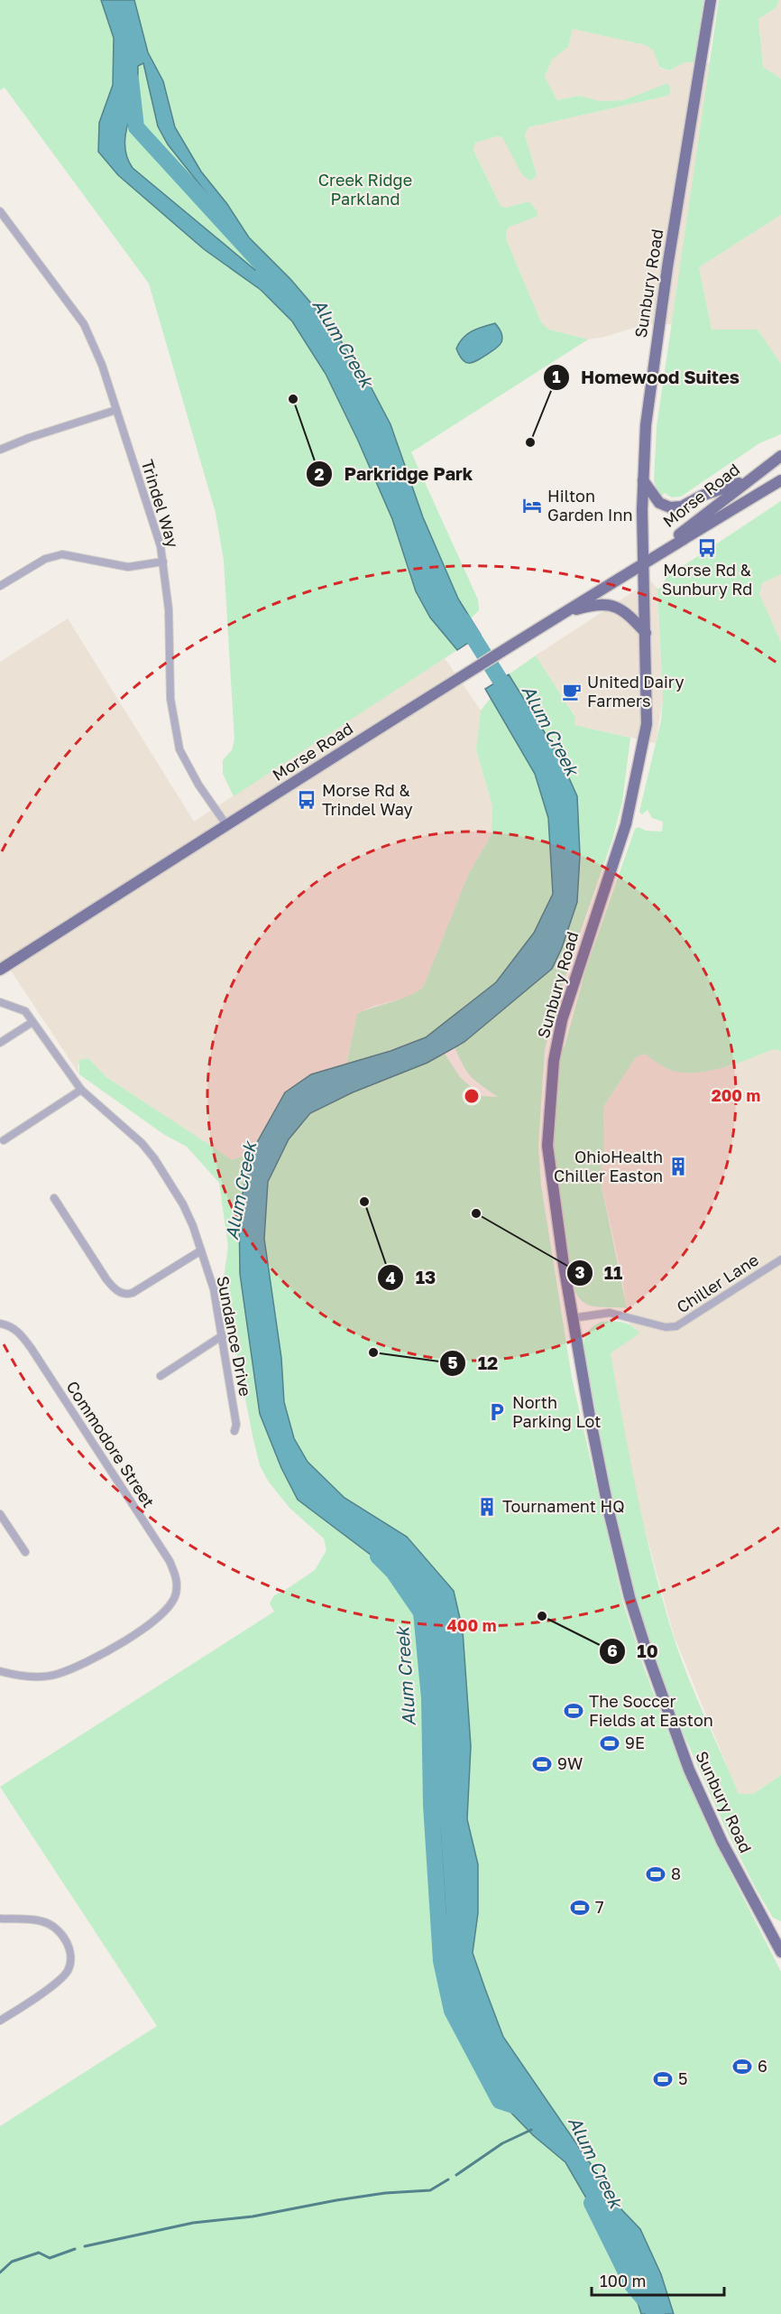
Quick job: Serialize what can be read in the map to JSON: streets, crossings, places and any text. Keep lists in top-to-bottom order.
{
  "streets": {
    "main road": ["Sunbury Road", "Morse Road"],
    "street": [
      "Trindel Way",
      "Chiller Lane",
      "Sundance Drive",
      "Commodore Street"
    ]
  },
  "crossings": [
    ["Sunbury Road", "Morse Road"],
    ["Sunbury Road", "Chiller Lane"],
    ["Morse Road", "Trindel Way"]
  ],
  "water": ["Alum Creek"],
  "parks": ["Creek Ridge Parkland"],
  "places": {
    "other": [
      "Parkridge Park",
      "Homewood Suites",
      "13",
      "11",
      "12",
      "10"
    ],
    "hotel": ["Hilton Garden Inn"],
    "bus stop": ["Morse Rd & Sunbury Rd", "Morse Rd & Trindel Way"],
    "cafe": ["United Dairy Farmers"],
    "building": ["OhioHealth Chiller Easton", "Tournament HQ"],
    "parking": ["North Parking Lot"],
    "sports": [
      "The Soccer Fields at Easton",
      "9E",
      "9W",
      "8",
      "7",
      "6",
      "5"
    ]
  },
  "scale_bar": "100 m",
  "rings": ["200 m", "400 m"]
}
